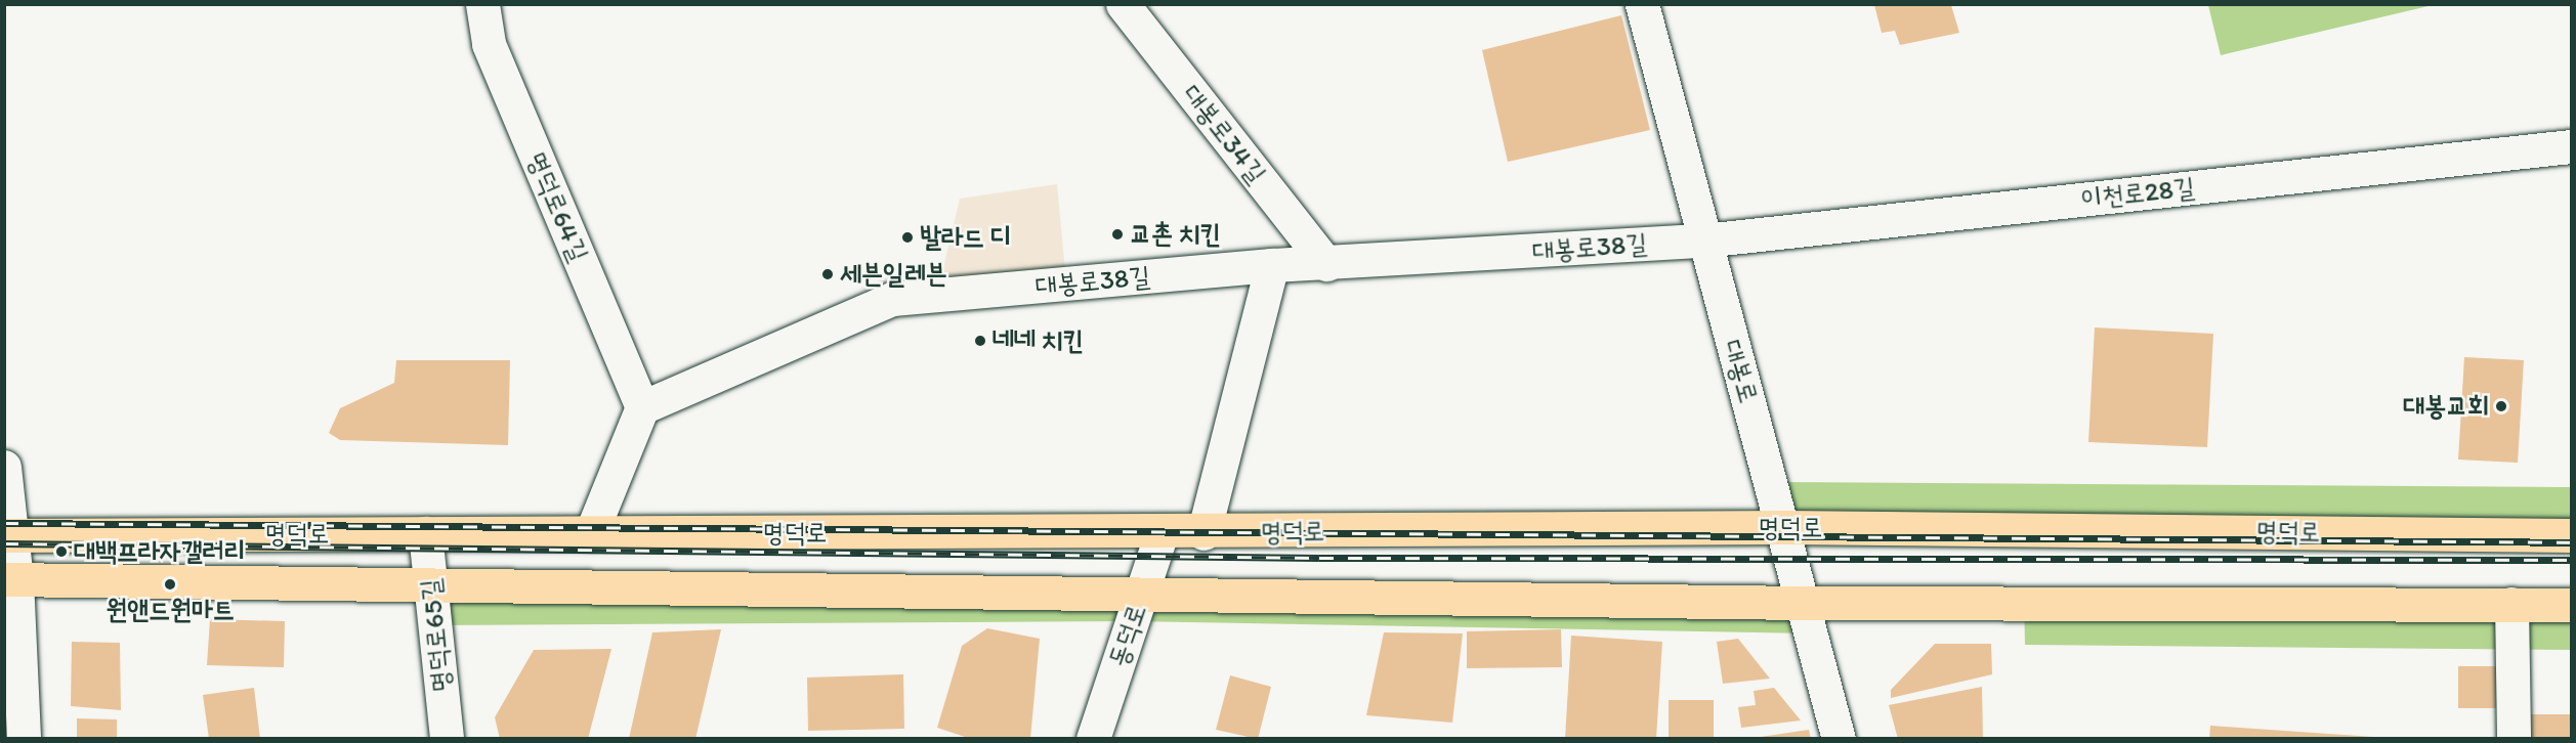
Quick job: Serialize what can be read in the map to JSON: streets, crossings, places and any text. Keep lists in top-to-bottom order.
{
  "streets": {
    "main road": ["명덕로"],
    "street": [
      "대봉로34길",
      "이천로28길",
      "명덕로64길",
      "대봉로38길",
      "대봉로",
      "명덕로65길",
      "동덕로"
    ]
  },
  "crossings": [
    ["대봉로34길", "대봉로38길"],
    ["이천로28길", "대봉로38길"],
    ["이천로28길", "대봉로"],
    ["명덕로64길", "대봉로38길"],
    ["대봉로38길", "대봉로"],
    ["대봉로", "명덕로"],
    ["명덕로", "명덕로65길"],
    ["명덕로", "동덕로"]
  ],
  "places": [
    "교촌 치킨",
    "발라드 디",
    "세븐일레븐",
    "네네 치킨",
    "대봉교회",
    "대백프라자갤러리",
    "원앤드원마트"
  ]
}
